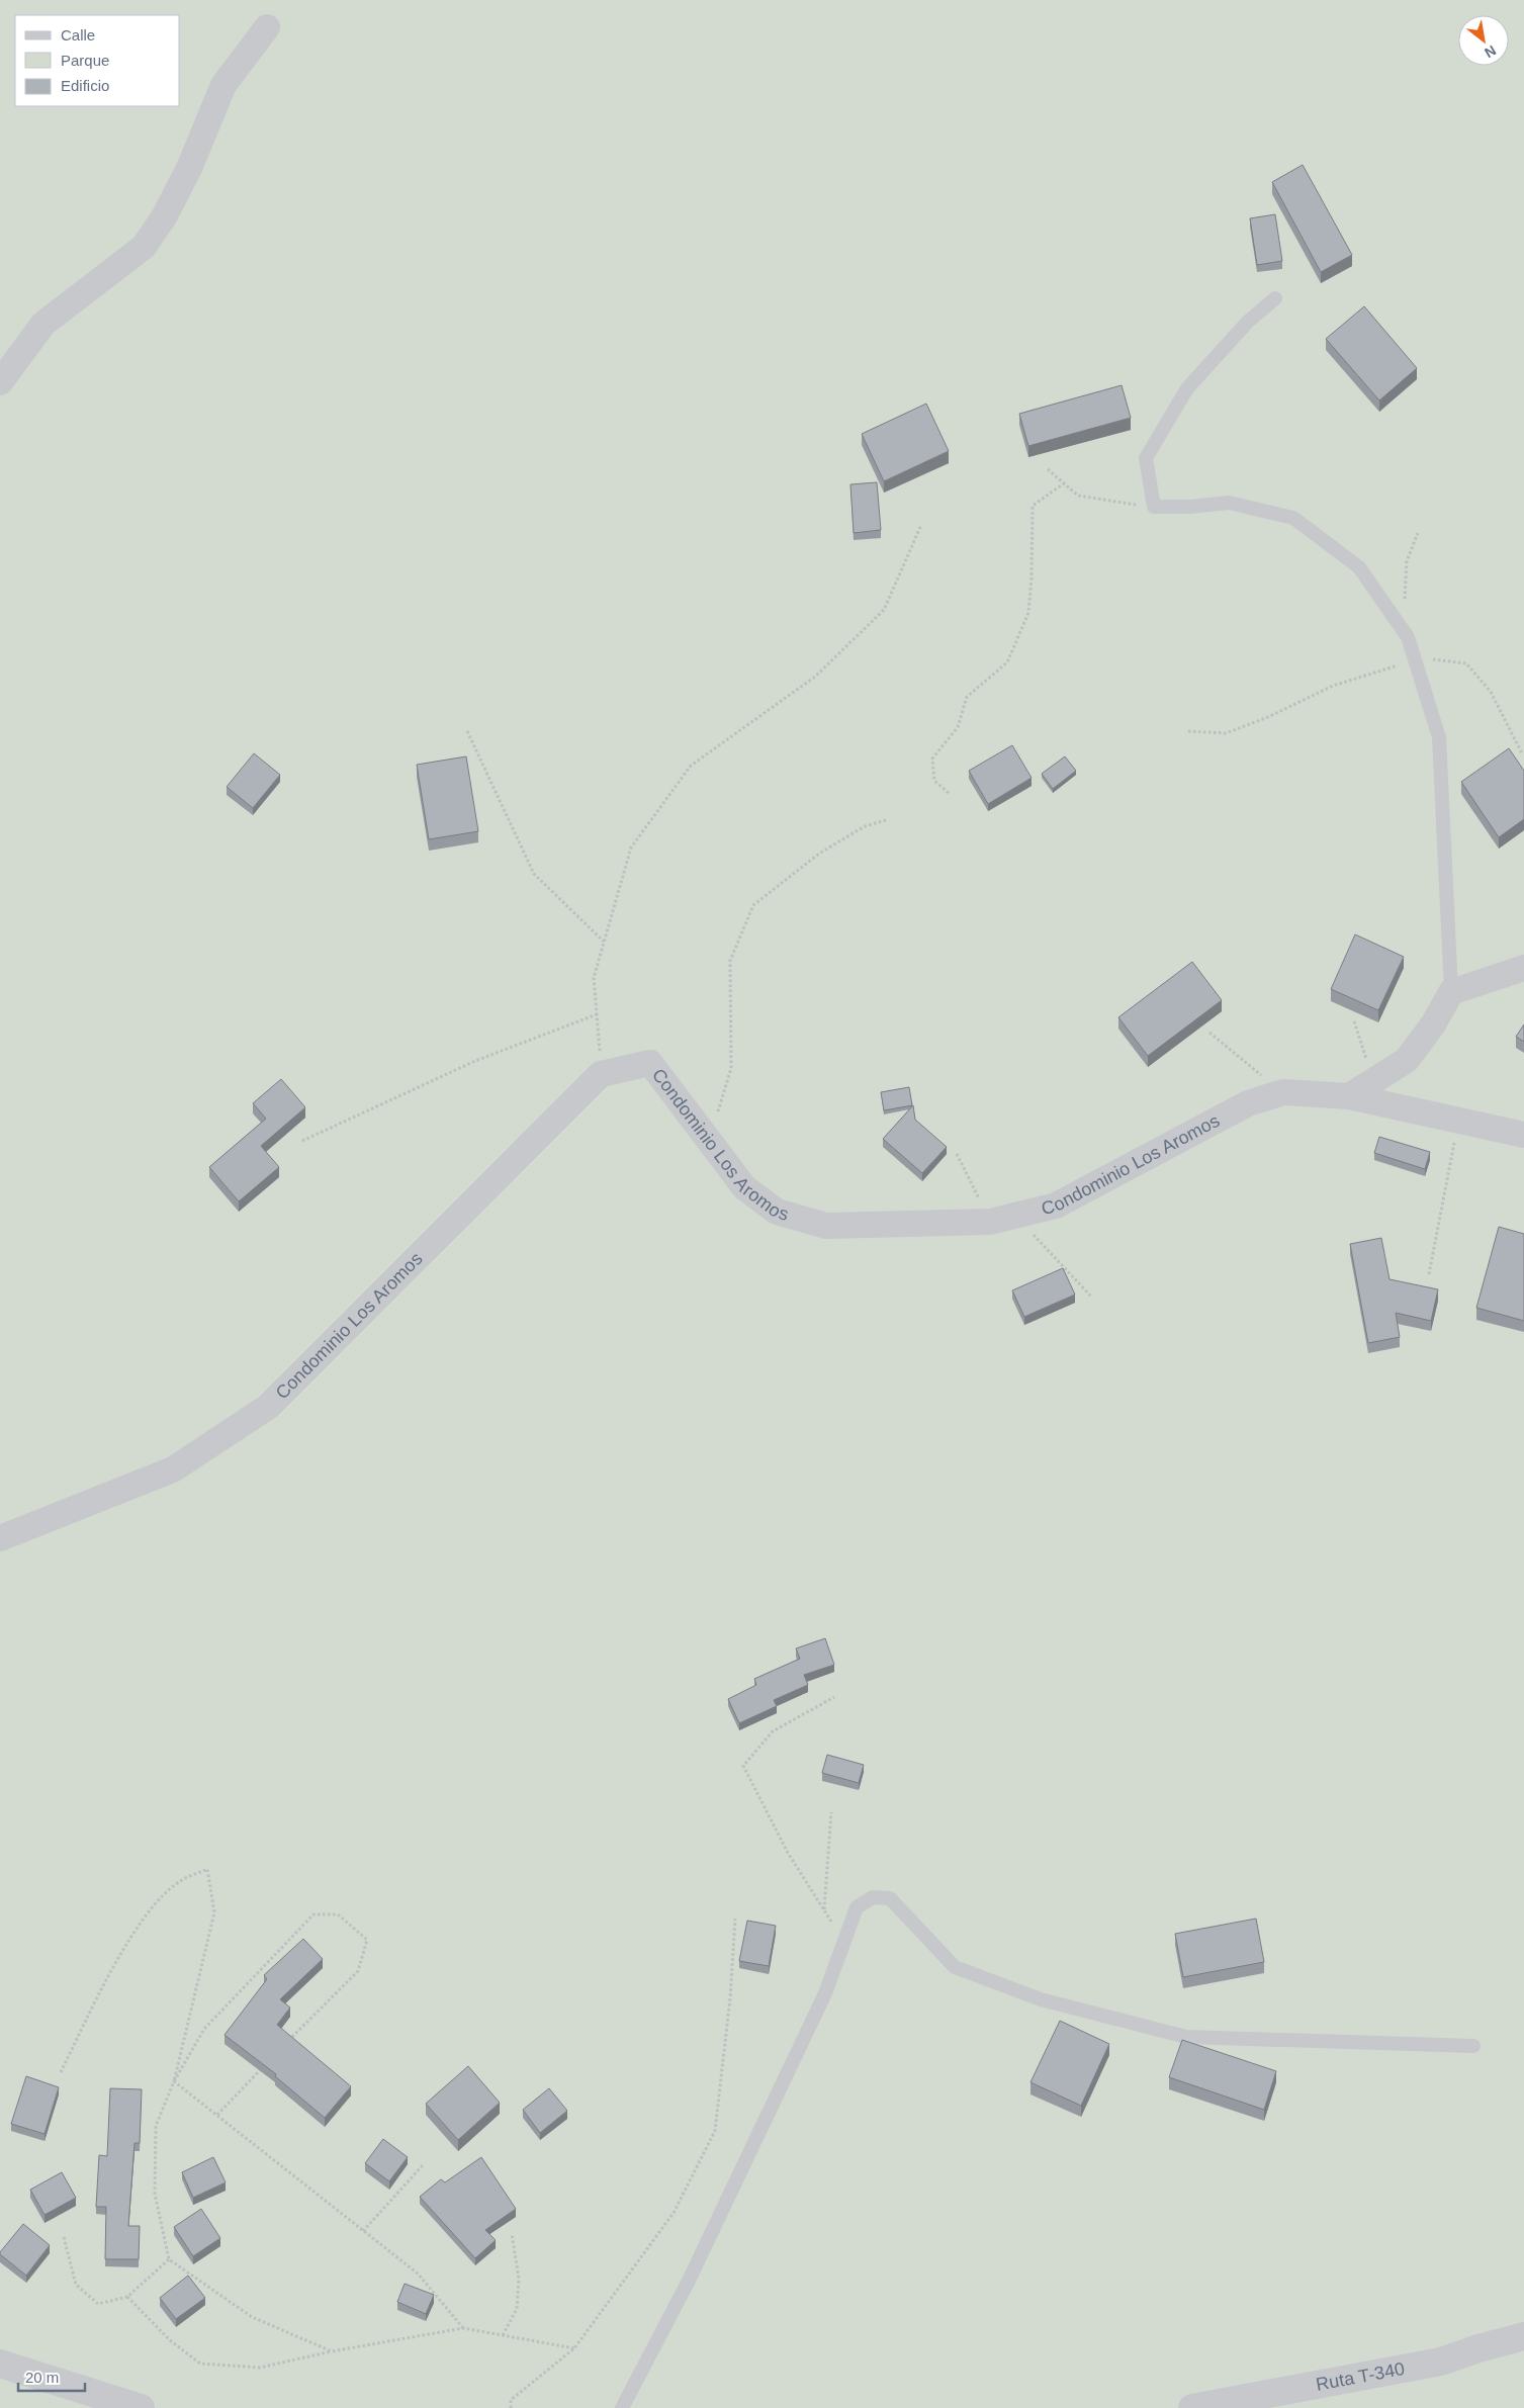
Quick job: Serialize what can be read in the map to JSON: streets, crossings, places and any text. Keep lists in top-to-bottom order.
{
  "streets": {
    "street": ["Condominio Los Aromos", "Ruta T-340"]
  },
  "legend": ["Calle", "Parque", "Edificio"],
  "scale_bar": "20 m",
  "north": "bottom right"
}
